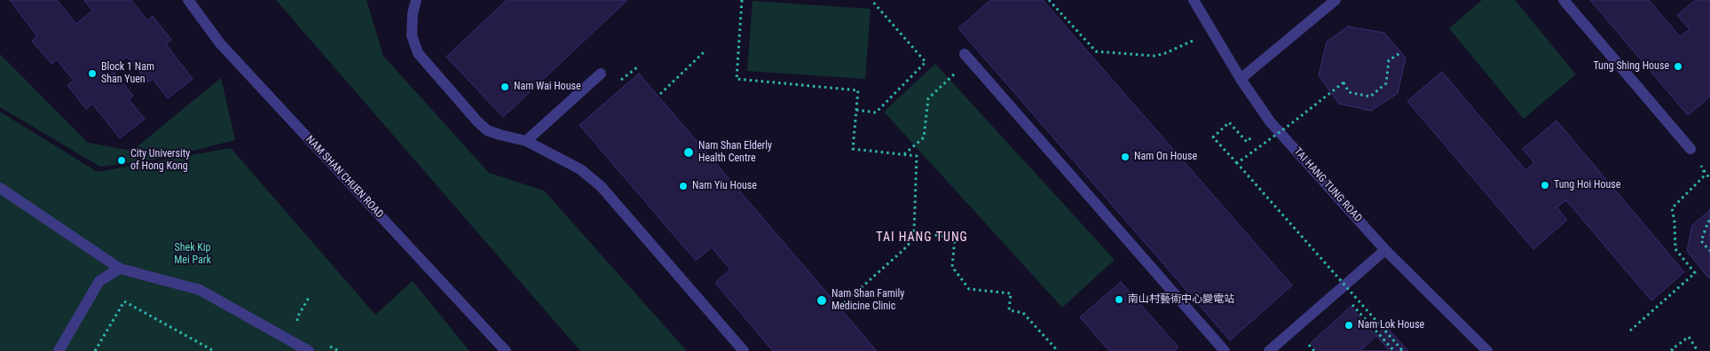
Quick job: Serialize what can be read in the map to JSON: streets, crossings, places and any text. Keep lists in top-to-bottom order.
{
  "streets": {
    "street": ["NAM SHAN CHUEN ROAD", "TAI HANG TUNG ROAD"]
  },
  "districts": ["TAI HANG TUNG"],
  "parks": ["Shek Kip Mei Park"],
  "places": [
    "Tung Shing House",
    "Block 1 Nam Shan Yuen",
    "Nam Wai House",
    "Nam Shan Elderly Health Centre",
    "Nam On House",
    "City University of Hong Kong",
    "Tung Hoi House",
    "Nam Yiu House",
    "南山村藝術中心變電站",
    "Nam Shan Family Medicine Clinic",
    "Nam Lok House"
  ]
}
